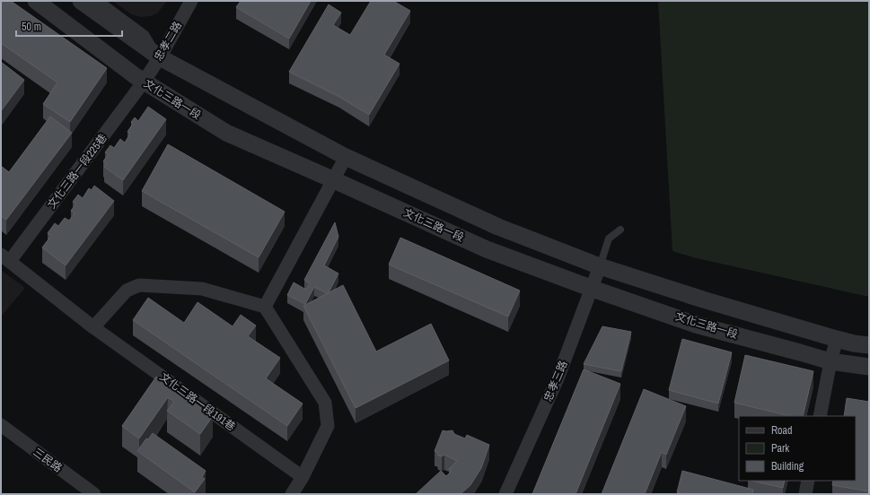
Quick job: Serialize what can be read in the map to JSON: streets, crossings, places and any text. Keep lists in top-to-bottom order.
{
  "streets": {
    "street": [
      "忠孝二路",
      "文化三路一段",
      "文化三路一段225巷",
      "忠孝三路",
      "文化三路一段191巷",
      "三民路"
    ]
  },
  "crossings": [
    ["忠孝二路", "文化三路一段"],
    ["忠孝二路", "文化三路一段225巷"],
    ["文化三路一段", "文化三路一段225巷"],
    ["文化三路一段", "忠孝三路"],
    ["文化三路一段225巷", "文化三路一段191巷"]
  ],
  "legend": ["Road", "Park", "Building"],
  "scale_bar": "50 m"
}
